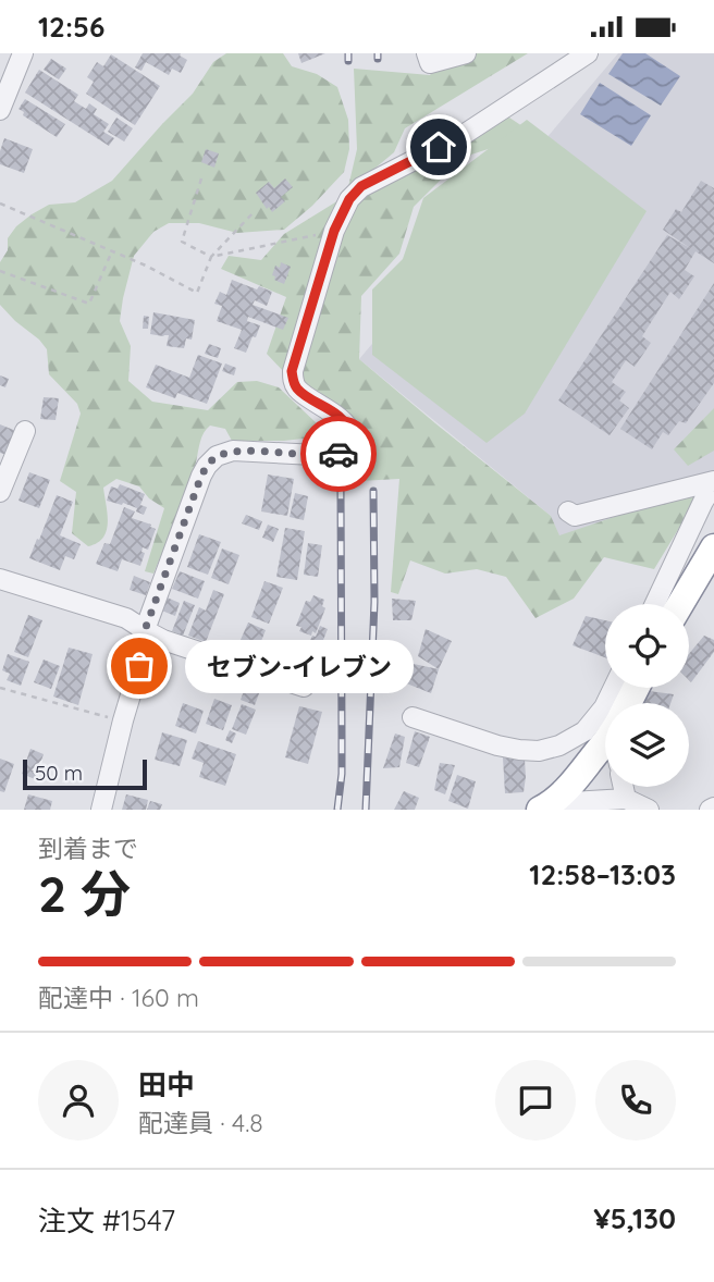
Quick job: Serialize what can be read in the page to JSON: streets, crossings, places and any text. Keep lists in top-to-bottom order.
{
  "places": ["セブン-イレブン"],
  "scale_bar": "50 m",
  "page": {
    "status": "12:56",
    "bubble": "セブン-イレブン",
    "scale": "50 m",
    "heading": ["2 分", "到着まで", "12:58–13:03"],
    "panel": [
      "田中",
      "配達員 · 4.8",
      "注文 #1547",
      "¥5,130"
    ],
    "bar": "配達中 · 160 m"
  }
}
